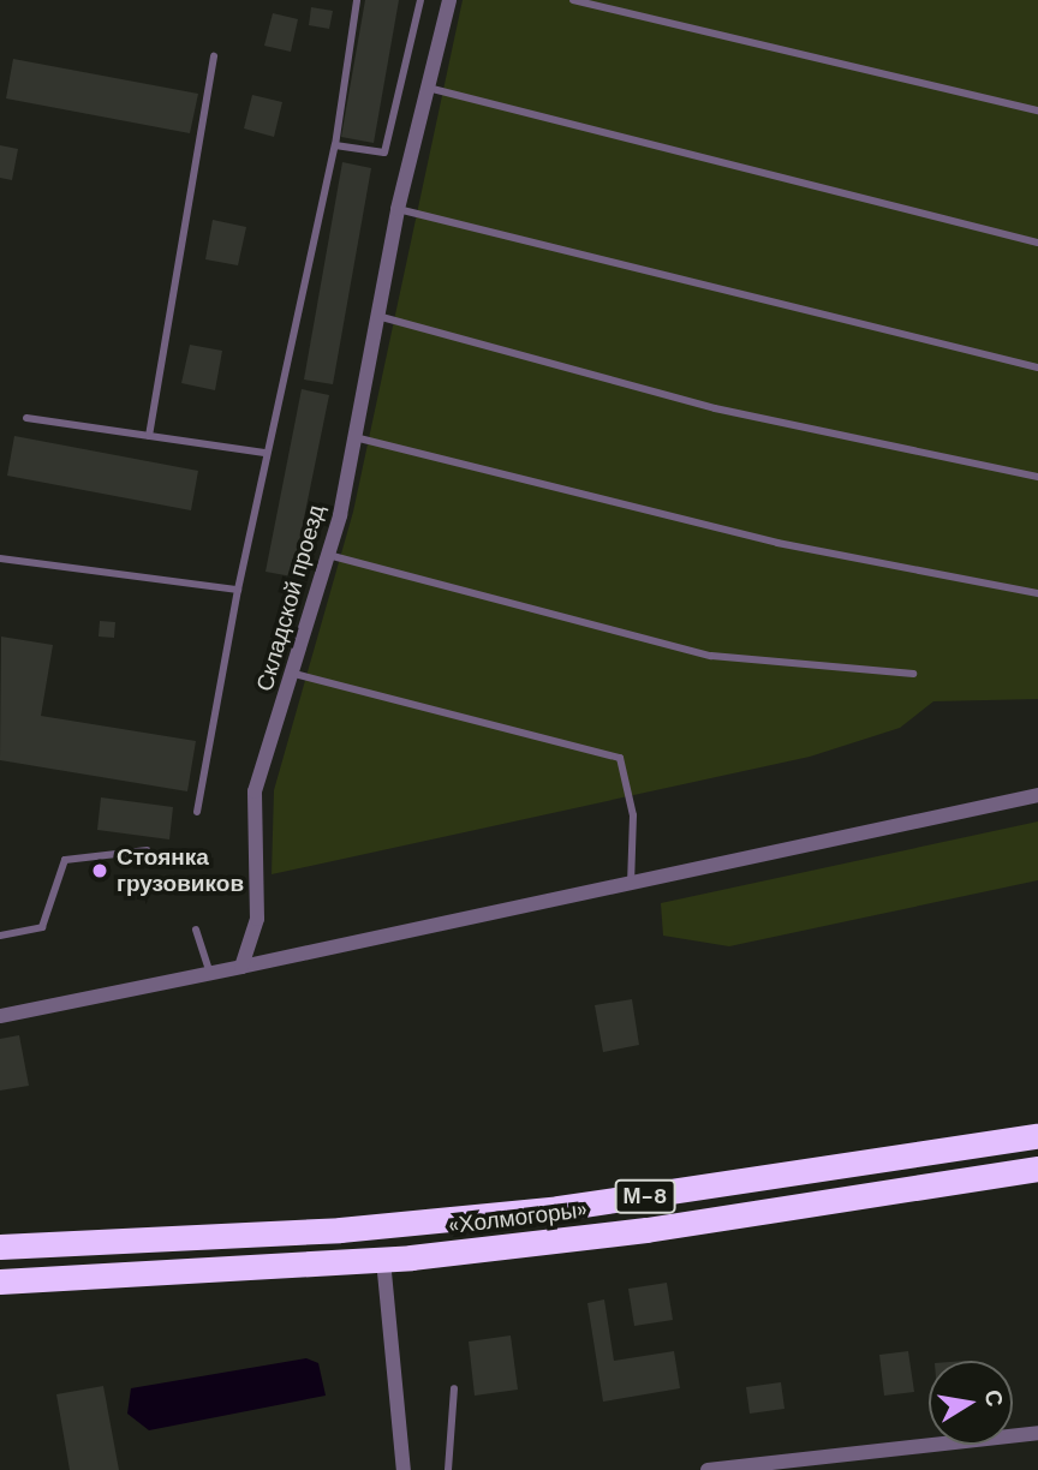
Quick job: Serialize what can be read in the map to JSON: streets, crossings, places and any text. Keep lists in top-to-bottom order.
{
  "streets": {
    "highway": ["М-8", "«Холмогоры»"],
    "street": ["Складской проезд"]
  },
  "places": ["Стоянка грузовиков"],
  "north": "right"
}
